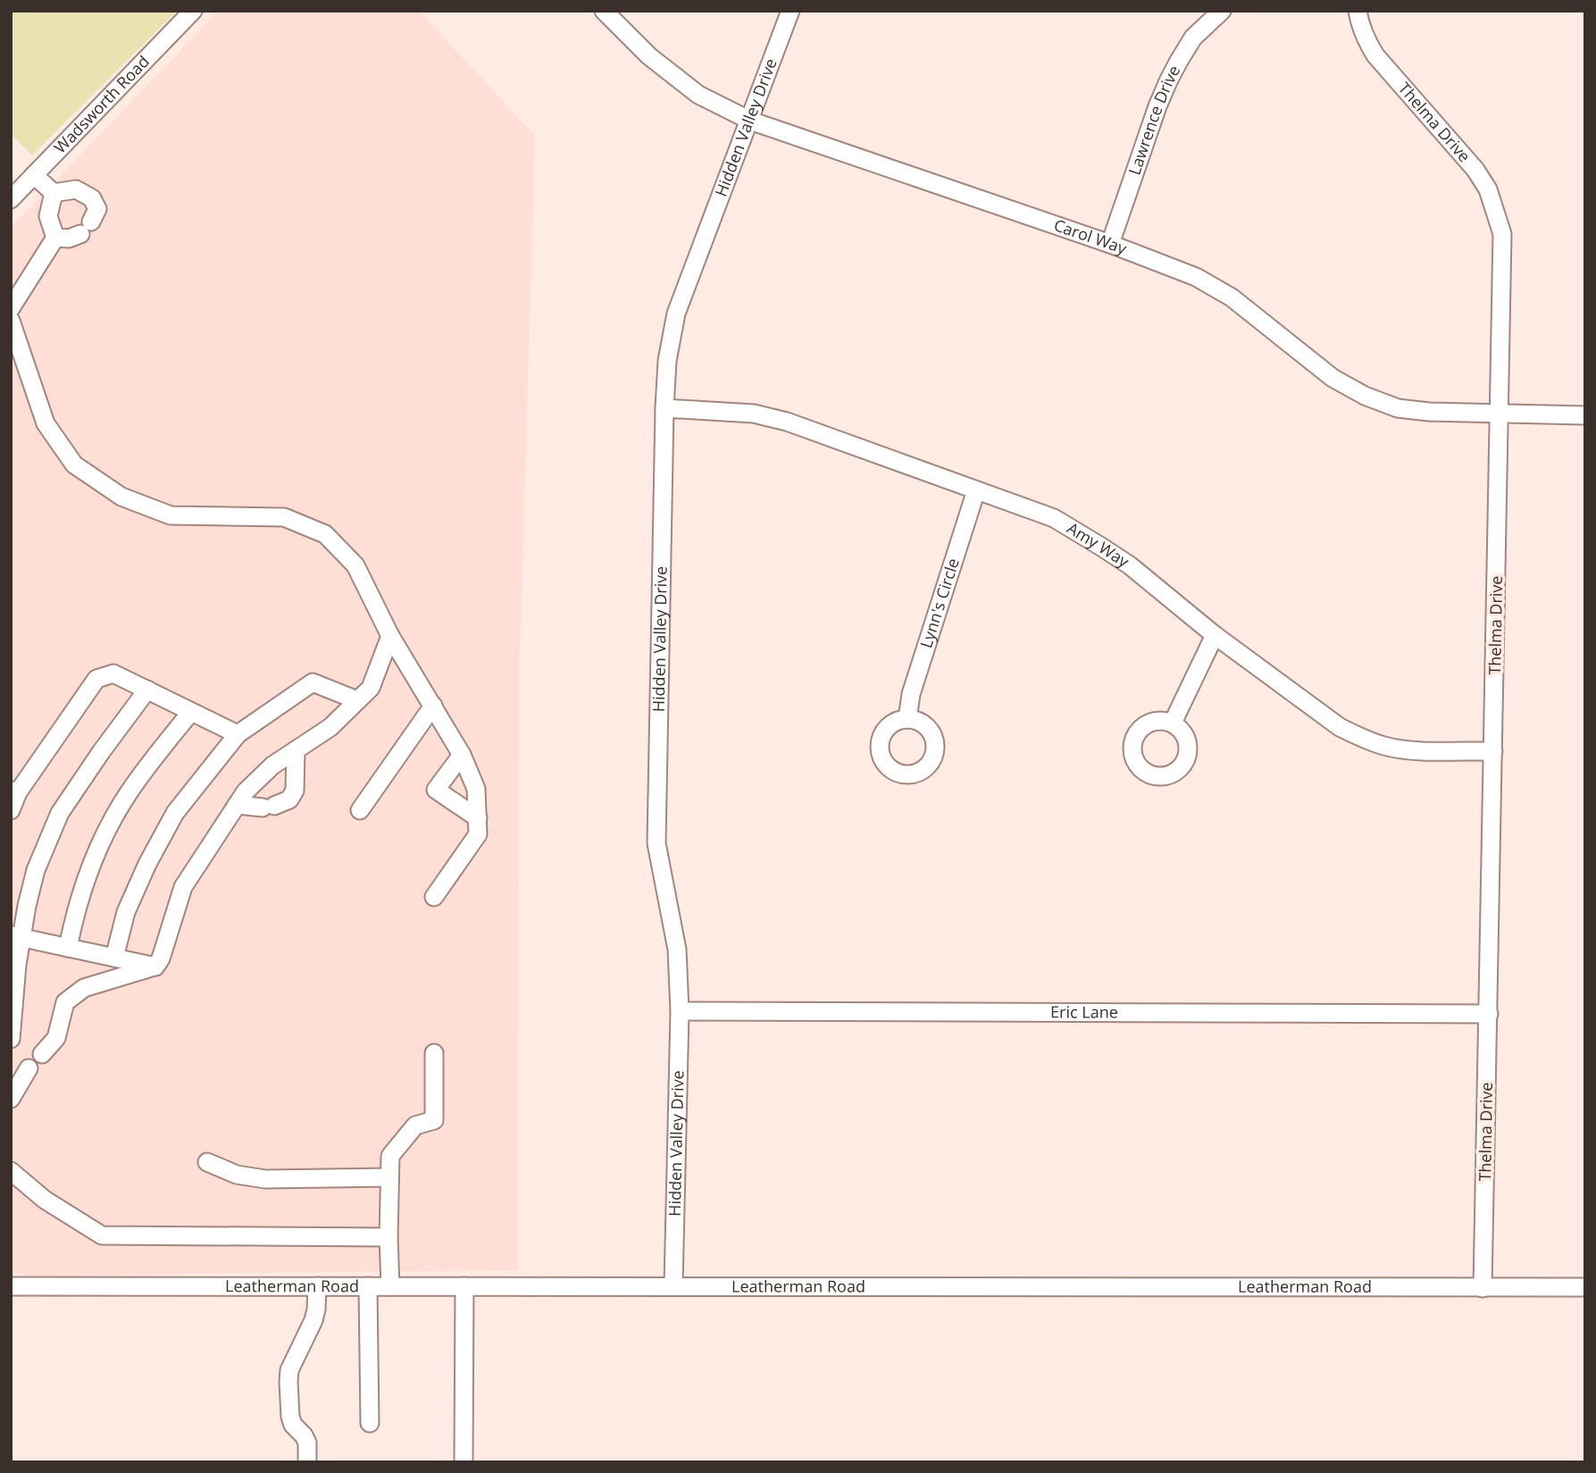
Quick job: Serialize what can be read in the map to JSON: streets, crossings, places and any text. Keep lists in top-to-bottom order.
{
  "streets": {
    "street": [
      "Wadsworth Road",
      "Lawrence Drive",
      "Thelma Drive",
      "Hidden Valley Drive",
      "Carol Way",
      "Amy Way",
      "Lynn's Circle",
      "Eric Lane",
      "Leatherman Road"
    ]
  },
  "crossings": [
    ["Lawrence Drive", "Carol Way"],
    ["Thelma Drive", "Carol Way"],
    ["Thelma Drive", "Amy Way"],
    ["Thelma Drive", "Eric Lane"],
    ["Thelma Drive", "Leatherman Road"],
    ["Hidden Valley Drive", "Carol Way"],
    ["Hidden Valley Drive", "Amy Way"],
    ["Hidden Valley Drive", "Eric Lane"],
    ["Hidden Valley Drive", "Leatherman Road"],
    ["Amy Way", "Lynn's Circle"]
  ]
}
